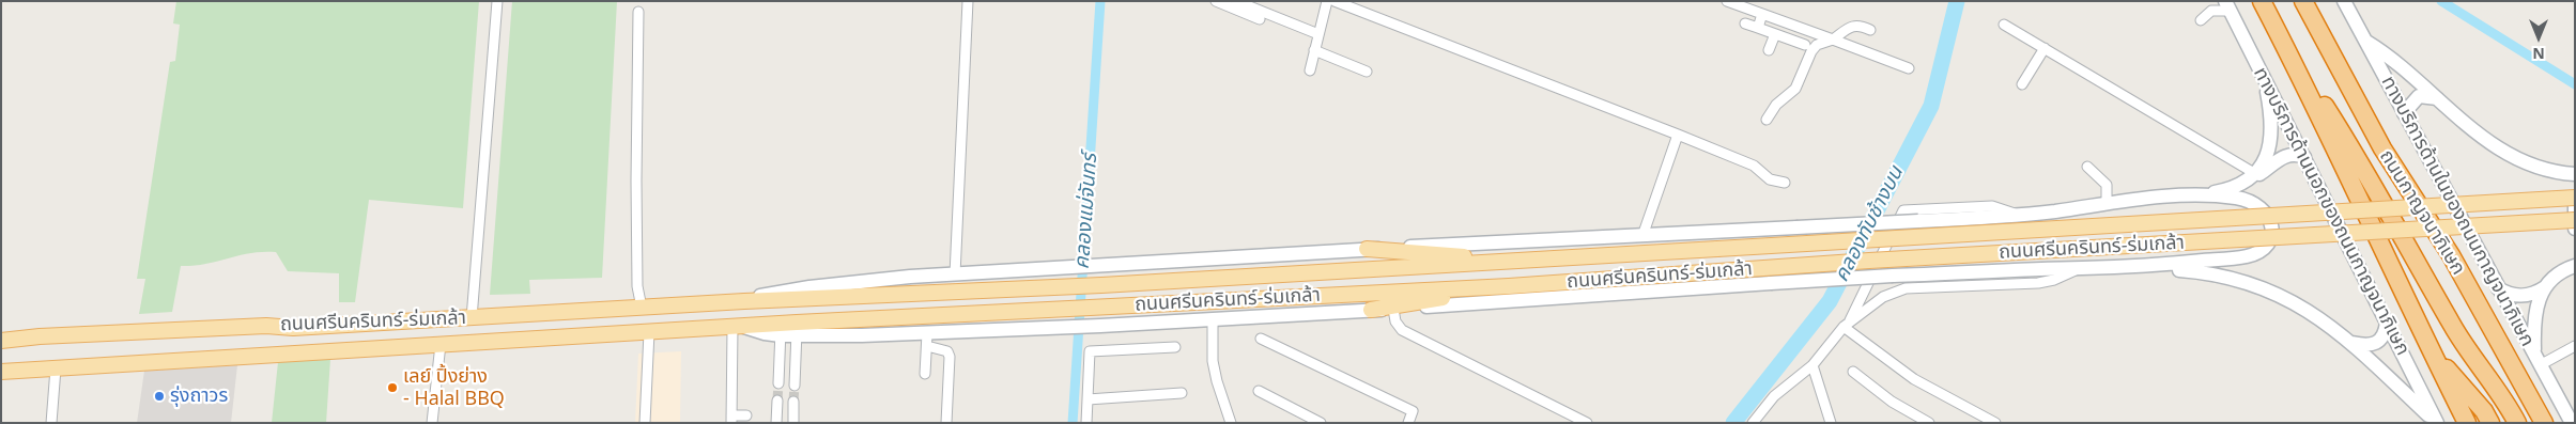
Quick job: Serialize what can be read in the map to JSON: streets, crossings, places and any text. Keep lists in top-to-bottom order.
{
  "streets": {
    "highway": ["ถนนกาญจนาภิเษก"],
    "main road": ["ทางบริการด้านนอกของถนนกาญจนาภิเษก", "ทางบริการด้านในของถนนกาญจนาภิเษก", "ถนนศรีนครินทร์-ร่มเกล้า"]
  },
  "water": ["คลองแม่จันทร์", "คลองทับช้างบน"],
  "places": ["เลย์ ปิ้งย่าง - Halal BBQ", "รุ่งถาวร"],
  "north": "bottom"
}
